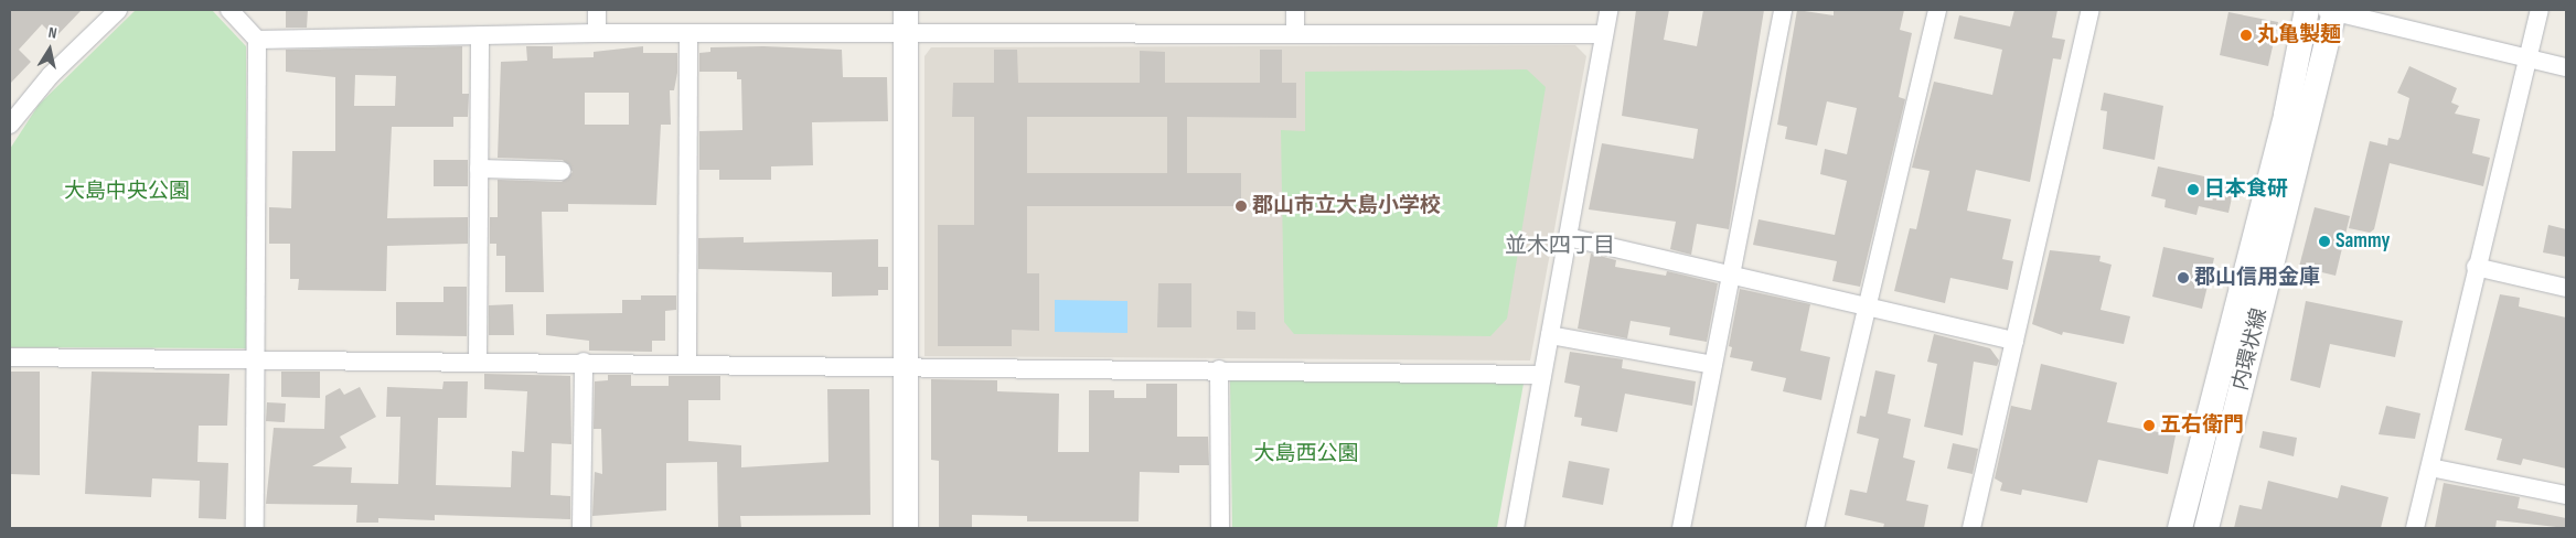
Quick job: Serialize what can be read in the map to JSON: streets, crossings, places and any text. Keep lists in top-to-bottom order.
{
  "streets": {
    "street": ["内環状線"]
  },
  "districts": ["並木四丁目"],
  "parks": ["大島中央公園", "大島西公園"],
  "places": [
    "丸亀製麺",
    "日本食研",
    "郡山市立大島小学校",
    "Sammy",
    "郡山信用金庫",
    "五右衛門"
  ],
  "north": "top"
}
